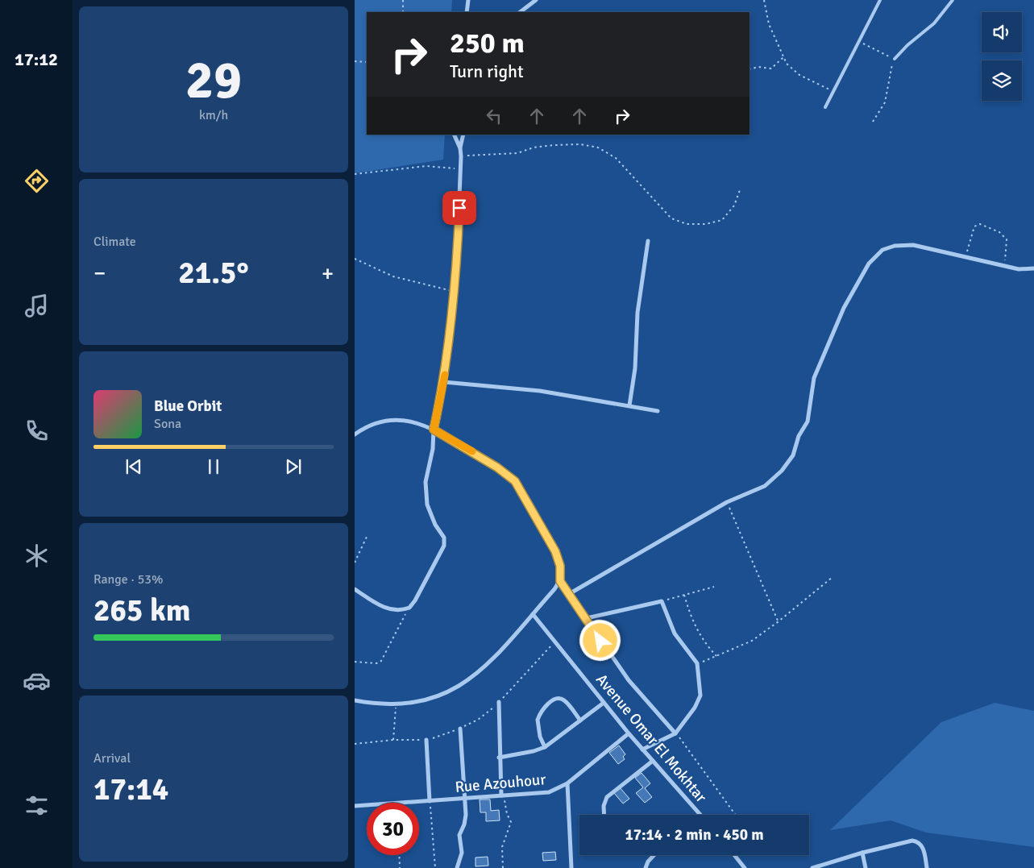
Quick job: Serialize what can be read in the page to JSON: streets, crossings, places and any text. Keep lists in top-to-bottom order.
{
  "streets": {
    "street": ["Avenue Omar El Mokhtar", "Rue Azouhour"]
  },
  "crossings": [
    ["Avenue Omar El Mokhtar", "Rue Azouhour"]
  ],
  "page": {
    "tabs": "17:12",
    "tile": [
      ["29", "km/h"],
      "Climate",
      ["Range · 53%", "265 km"],
      ["Arrival", "17:14"]
    ],
    "turn": ["250 m", "Turn right"],
    "heat": ["−", "21.5°", "+"],
    "song": ["Blue Orbit", "Sona"],
    "limit": "30",
    "trip": "17:14 · 2 min · 450 m"
  }
}
